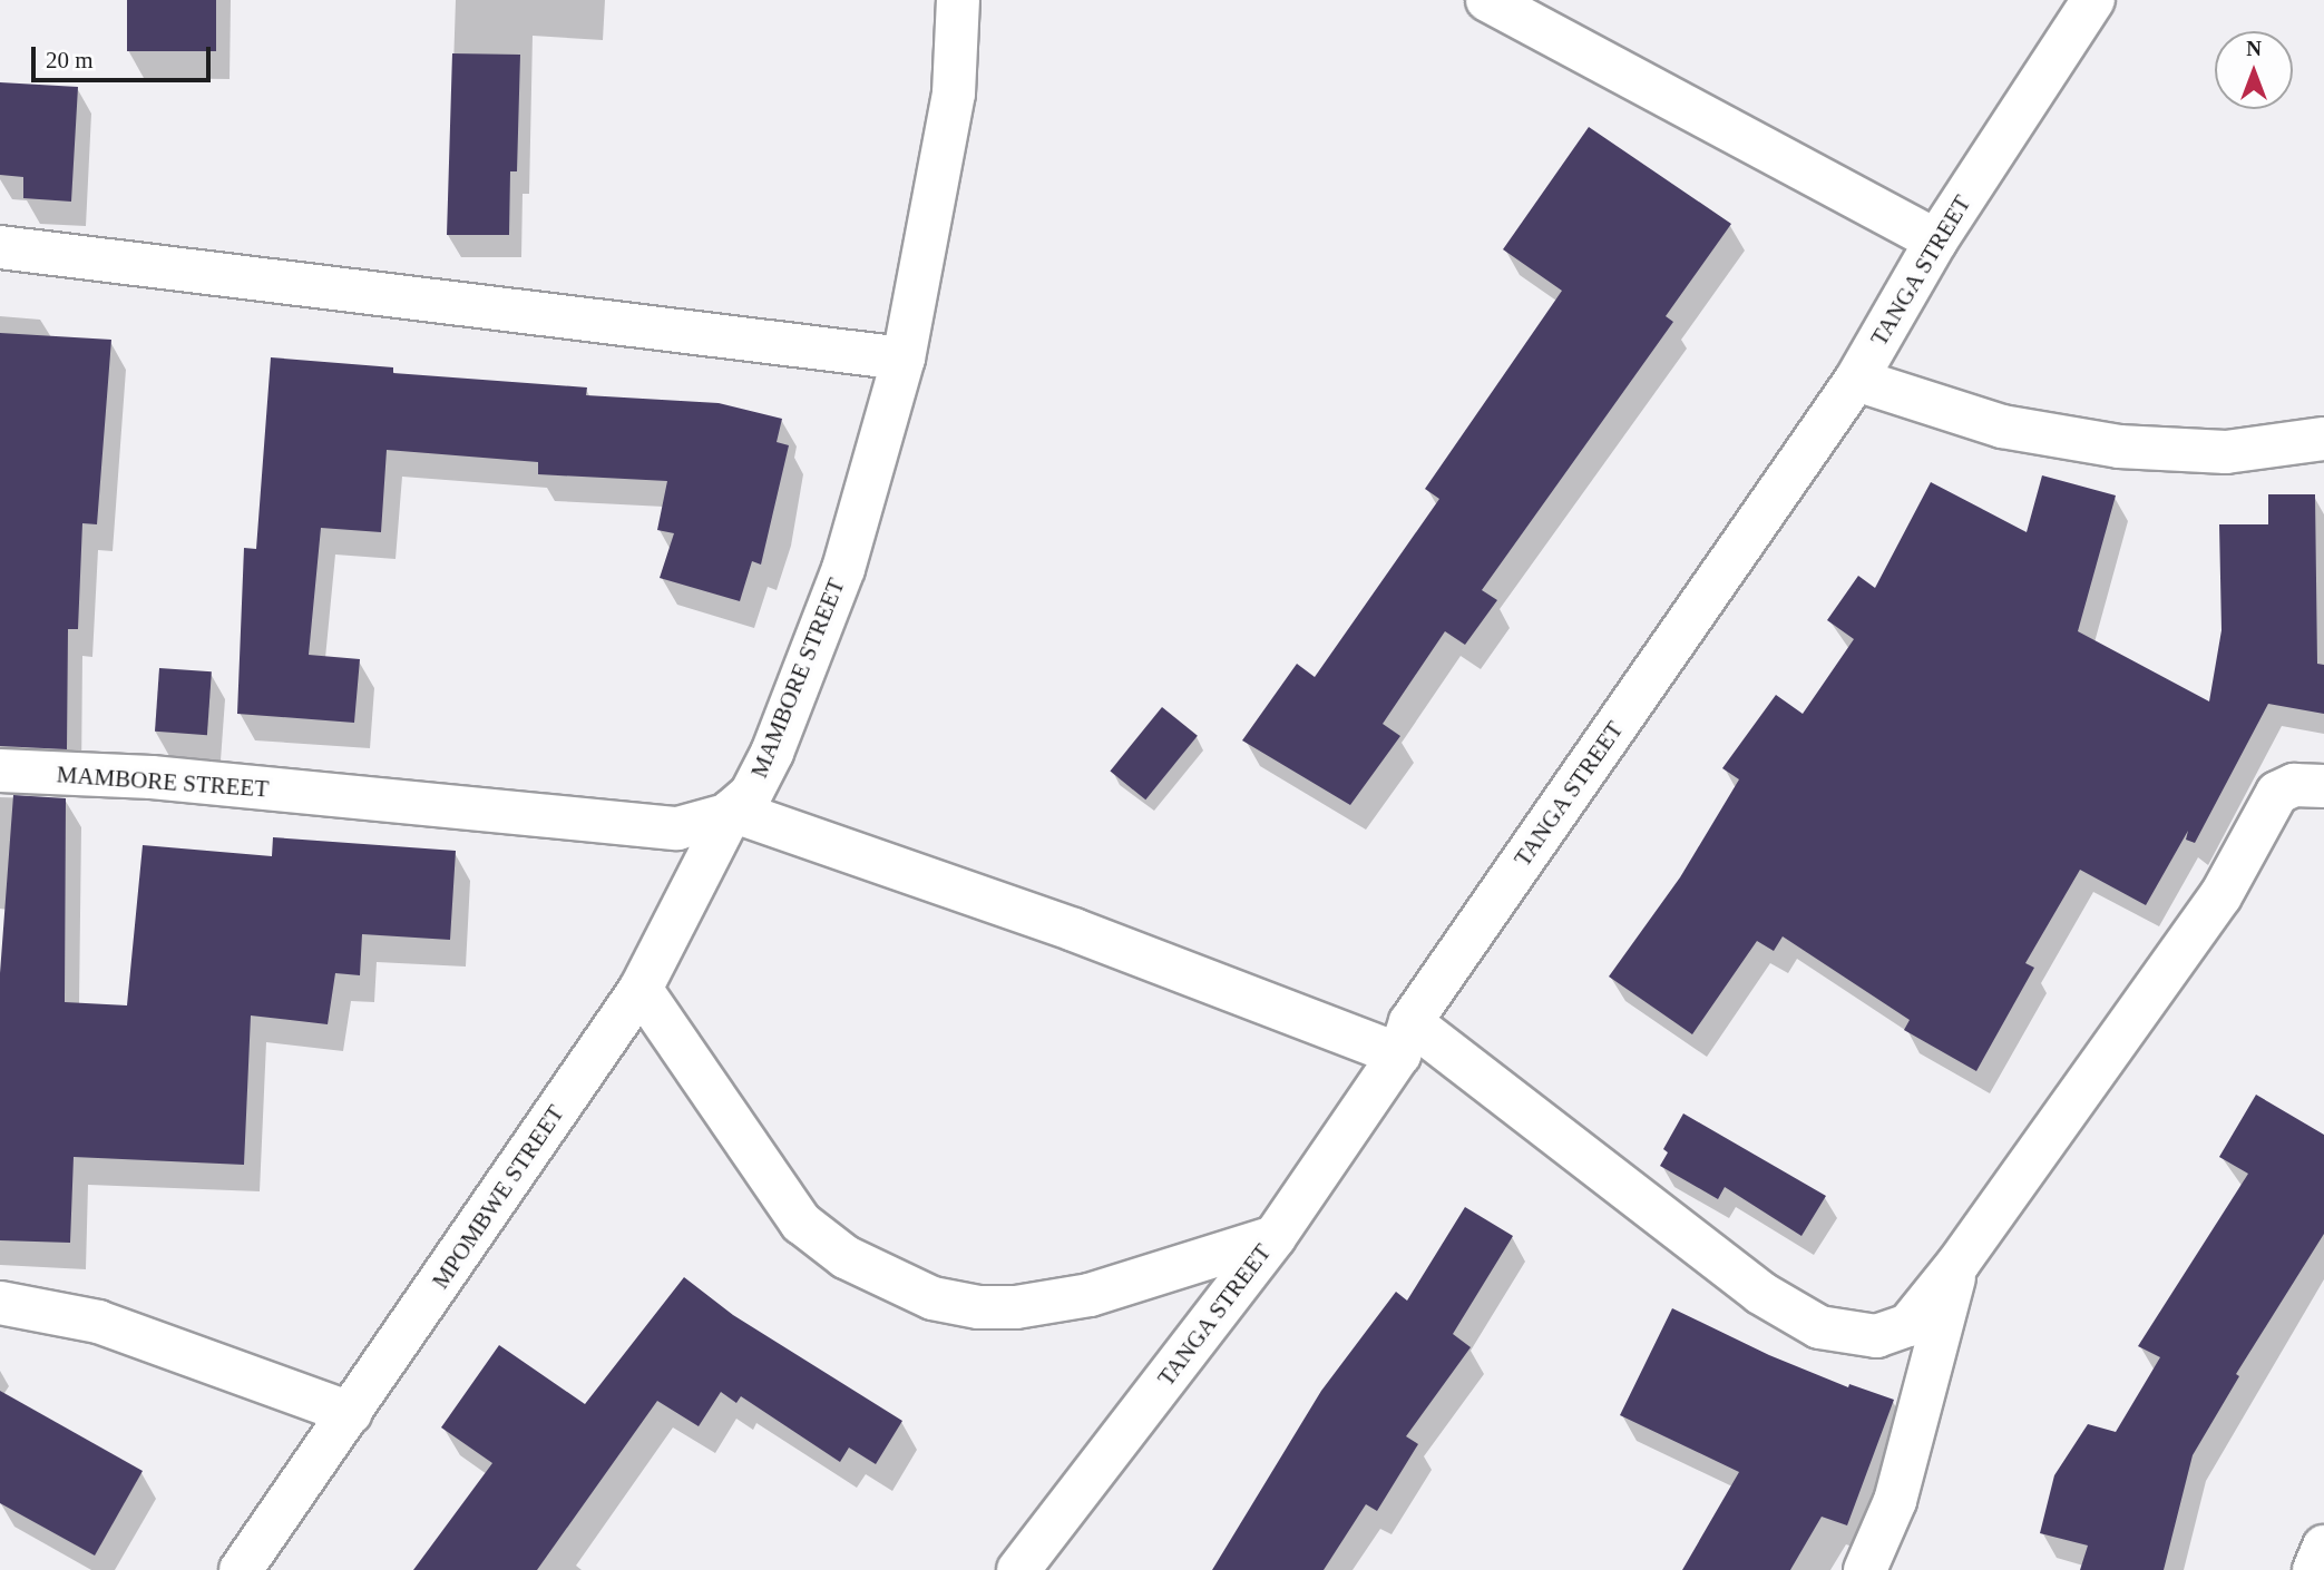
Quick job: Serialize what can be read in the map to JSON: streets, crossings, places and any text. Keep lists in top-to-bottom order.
{
  "streets": {
    "street": ["TANGA STREET", "MAMBORE STREET", "MPOMBWE STREET"]
  },
  "crossings": [
    ["MAMBORE STREET", "MPOMBWE STREET"]
  ],
  "scale_bar": "20 m",
  "north": "top"
}
